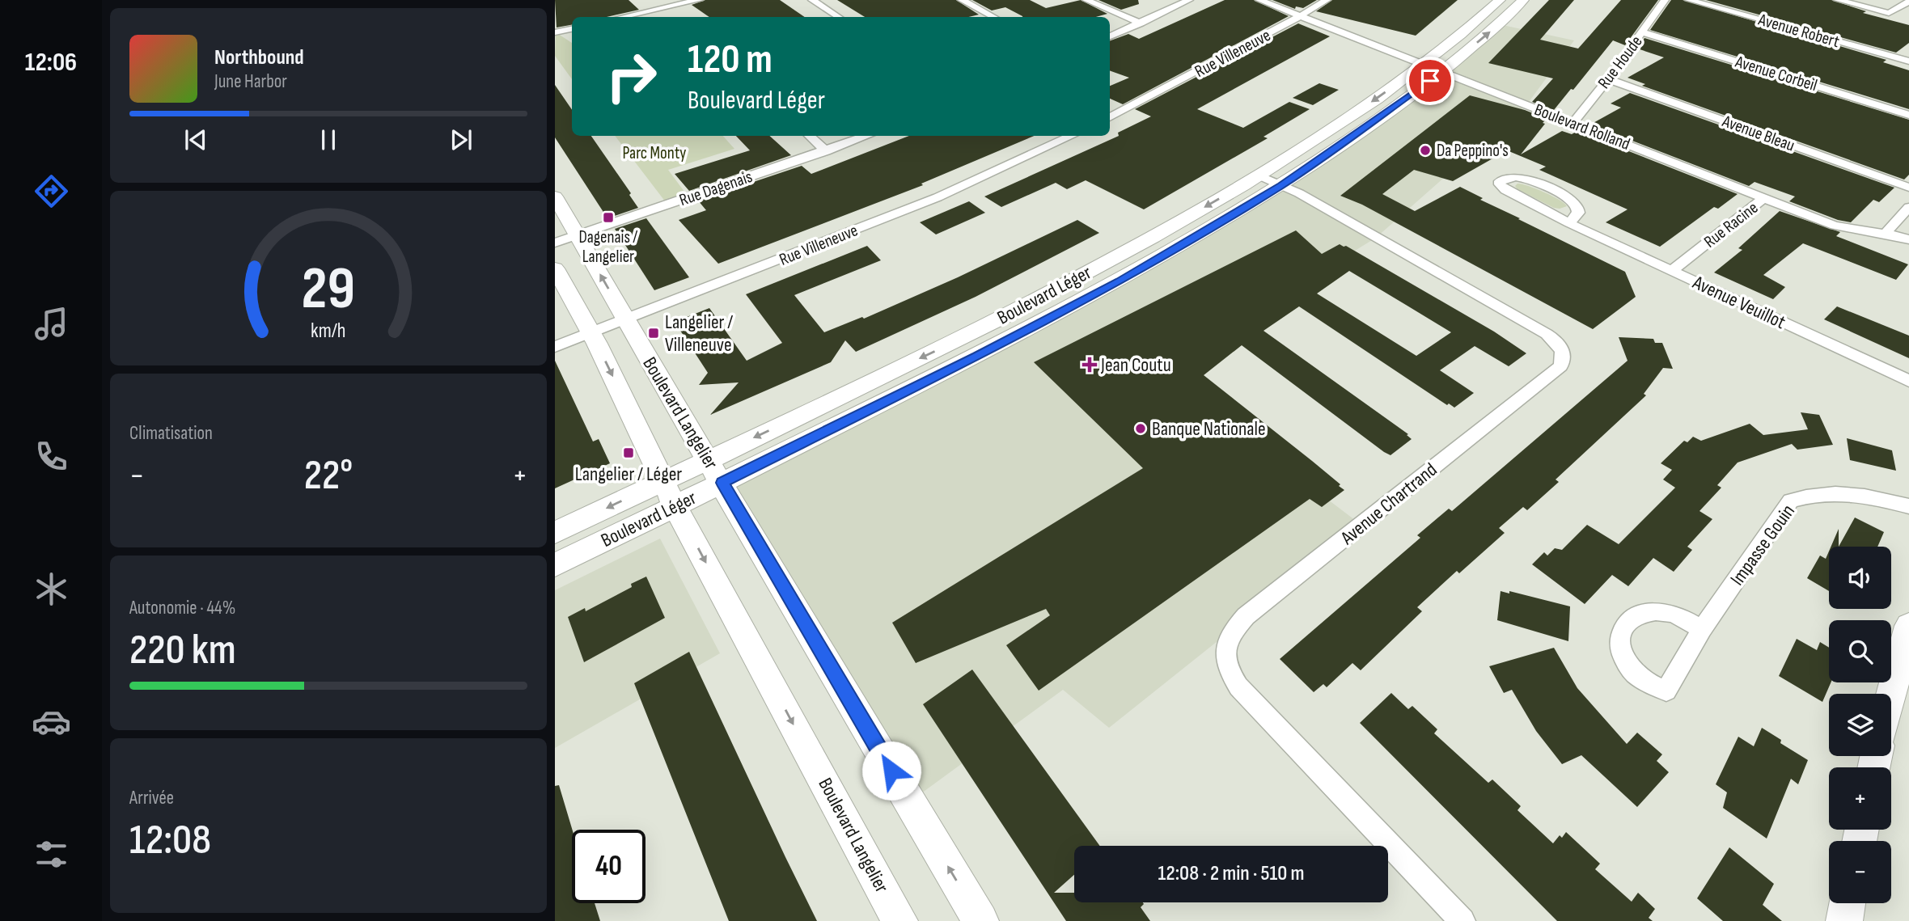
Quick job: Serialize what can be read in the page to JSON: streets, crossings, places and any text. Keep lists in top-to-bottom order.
{
  "streets": {
    "main road": ["Boulevard Léger", "Boulevard Langelier"],
    "street": [
      "Avenue Robert",
      "Rue Villeneuve",
      "Rue Houde",
      "Avenue Corbeil",
      "Boulevard Rolland",
      "Avenue Bleau",
      "Rue Dagenais",
      "Rue Racine",
      "Avenue Veuillot",
      "Avenue Chartrand",
      "Impasse Gouin"
    ]
  },
  "crossings": [
    ["Rue Villeneuve", "Boulevard Rolland"],
    ["Rue Villeneuve", "Boulevard Langelier"],
    ["Rue Houde", "Avenue Corbeil"],
    ["Rue Houde", "Boulevard Rolland"],
    ["Rue Houde", "Avenue Bleau"],
    ["Boulevard Rolland", "Rue Racine"],
    ["Boulevard Rolland", "Boulevard Léger"],
    ["Rue Dagenais", "Boulevard Langelier"],
    ["Rue Racine", "Avenue Veuillot"],
    ["Boulevard Léger", "Boulevard Langelier"],
    ["Boulevard Léger", "Avenue Chartrand"]
  ],
  "parks": ["Parc Monty"],
  "places": {
    "other": ["Da Peppino's", "Banque Nationale"],
    "transit": ["Dagenais / Langelier", "Langelier / Villeneuve", "Langelier / Léger"],
    "health": ["Jean Coutu"]
  },
  "page": {
    "tabs": "12:06",
    "turn": ["120 m", "Boulevard Léger"],
    "song": ["Northbound", "June Harbor"],
    "tile": [
      "Climatisation",
      ["Autonomie · 44%", "220 km"],
      ["Arrivée", "12:08"]
    ],
    "heat": ["−", "22°", "+"],
    "map_buttons": ["+", "−"],
    "limit": "40",
    "trip": "12:08 · 2 min · 510 m",
    "gauge": ["29", "km/h"]
  }
}
